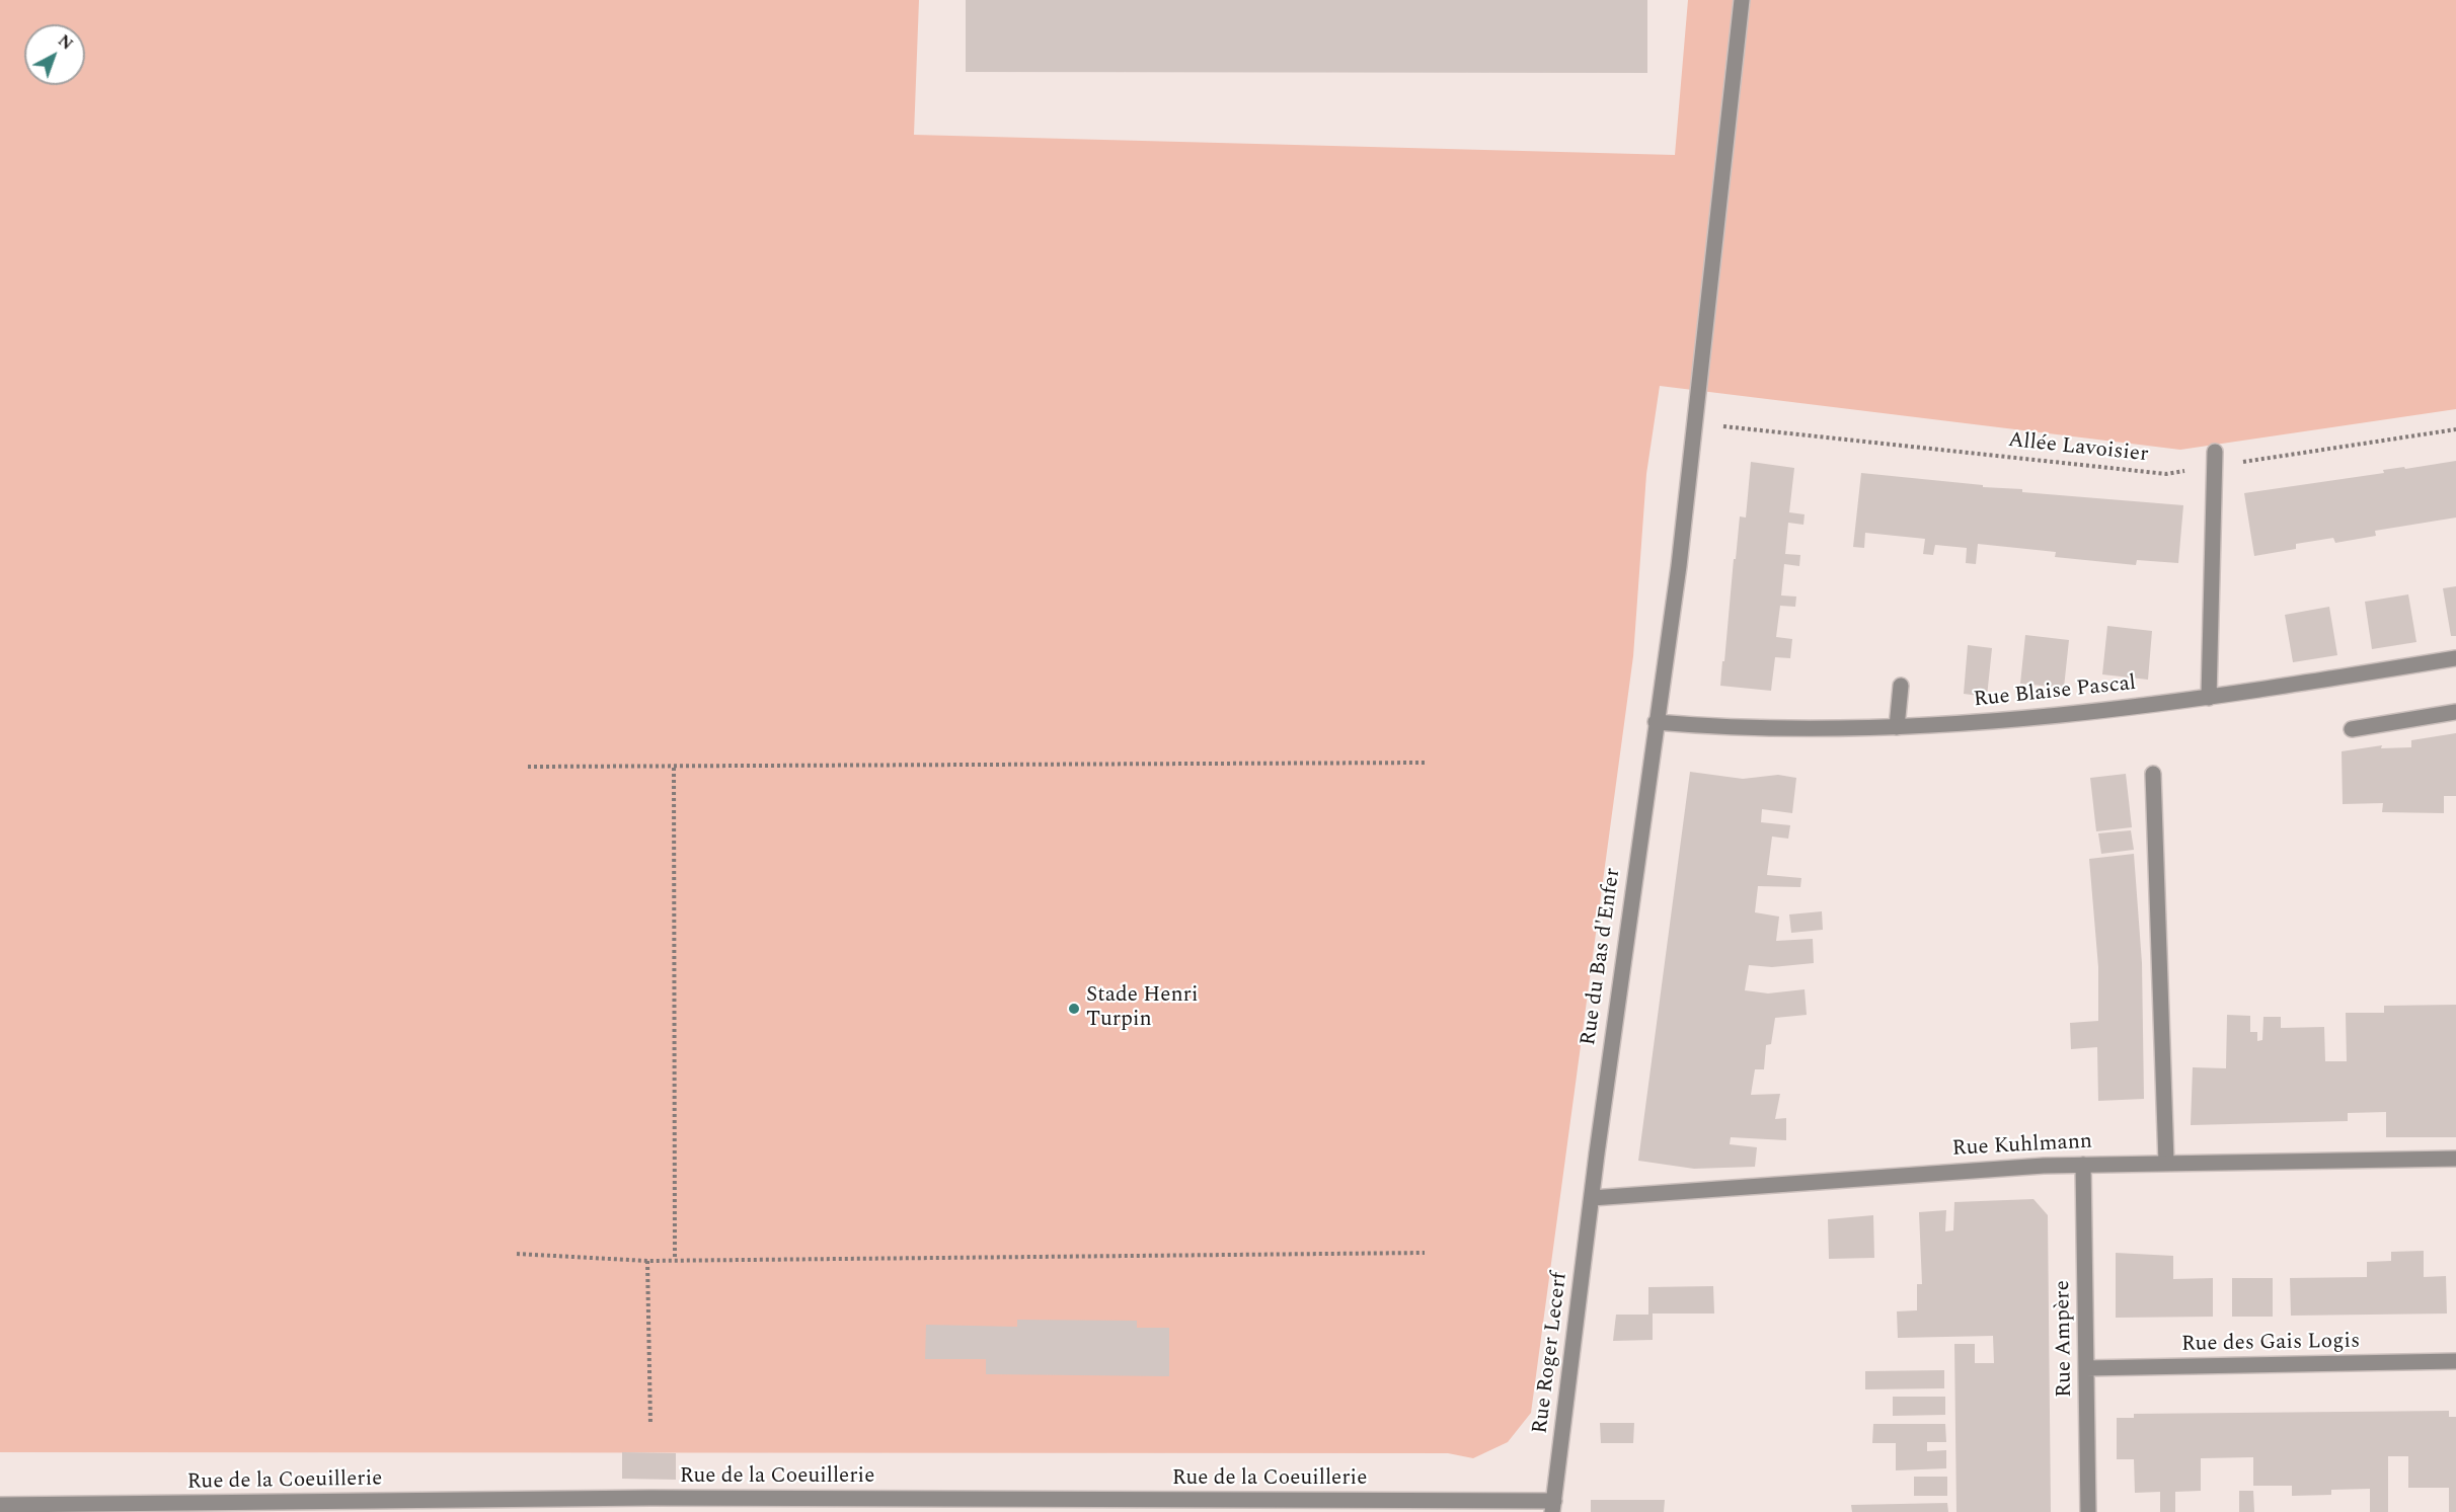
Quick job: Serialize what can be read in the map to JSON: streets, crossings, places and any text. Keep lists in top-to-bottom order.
{
  "streets": {
    "street": [
      "Rue Blaise Pascal",
      "Rue du Bas d'Enfer",
      "Rue Kuhlmann",
      "Rue Ampère",
      "Rue des Gais Logis",
      "Rue Roger Lecerf",
      "Rue de la Coeuillerie"
    ],
    "path": ["Allée Lavoisier"]
  },
  "crossings": [
    ["Allée Lavoisier", "Rue du Bas d'Enfer"],
    ["Rue Blaise Pascal", "Rue du Bas d'Enfer"],
    ["Rue du Bas d'Enfer", "Rue Kuhlmann"],
    ["Rue du Bas d'Enfer", "Rue Roger Lecerf"],
    ["Rue Kuhlmann", "Rue Ampère"],
    ["Rue Kuhlmann", "Rue Roger Lecerf"],
    ["Rue Ampère", "Rue des Gais Logis"],
    ["Rue Roger Lecerf", "Rue de la Coeuillerie"]
  ],
  "places": ["Stade Henri Turpin"],
  "north": "top right"
}
